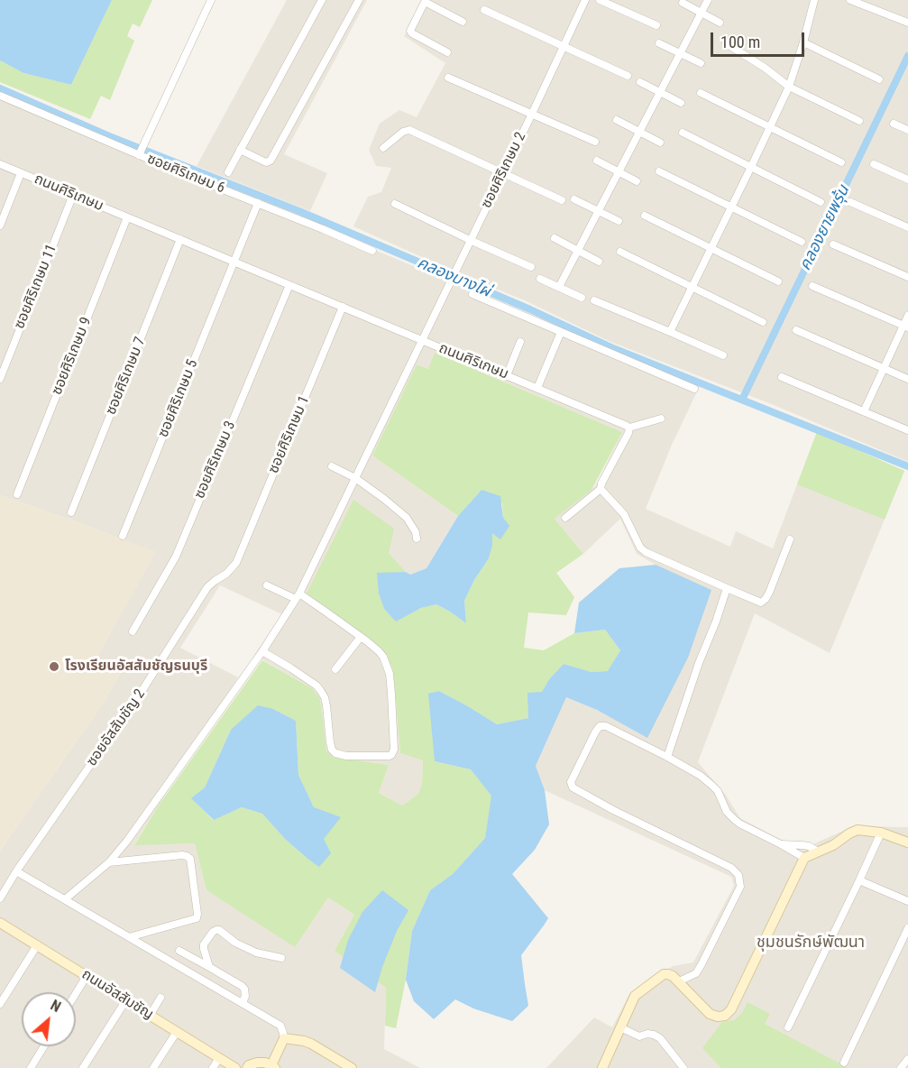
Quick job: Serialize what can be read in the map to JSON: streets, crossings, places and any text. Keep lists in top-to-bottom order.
{
  "streets": {
    "street": [
      "ซอยศิริเกษม 2",
      "ซอยศิริเกษม 6",
      "ถนนศิริเกษม",
      "ซอยศิริเกษม 11",
      "ซอยศิริเกษม 9",
      "ซอยศิริเกษม 7",
      "ซอยศิริเกษม 5",
      "ซอยศิริเกษม 1",
      "ซอยศิริเกษม 3",
      "ซอยอัสสัมชัญ 2",
      "ถนนอัสสัมชัญ"
    ]
  },
  "crossings": [
    ["ซอยศิริเกษม 2", "ถนนศิริเกษม"],
    ["ซอยศิริเกษม 6", "ซอยศิริเกษม 5"],
    ["ถนนศิริเกษม", "ซอยศิริเกษม 11"],
    ["ถนนศิริเกษม", "ซอยศิริเกษม 9"],
    ["ถนนศิริเกษม", "ซอยศิริเกษม 7"],
    ["ถนนศิริเกษม", "ซอยศิริเกษม 5"],
    ["ถนนศิริเกษม", "ซอยศิริเกษม 1"],
    ["ถนนศิริเกษม", "ซอยศิริเกษม 3"],
    ["ซอยศิริเกษม 1", "ซอยอัสสัมชัญ 2"]
  ],
  "districts": ["ชุมชนรักษ์พัฒนา"],
  "water": ["คลองยายพรุ้น", "คลองบางไผ่"],
  "places": ["โรงเรียนอัสสัมชัญธนบุรี"],
  "scale_bar": "100 m",
  "north": "top right"
}
